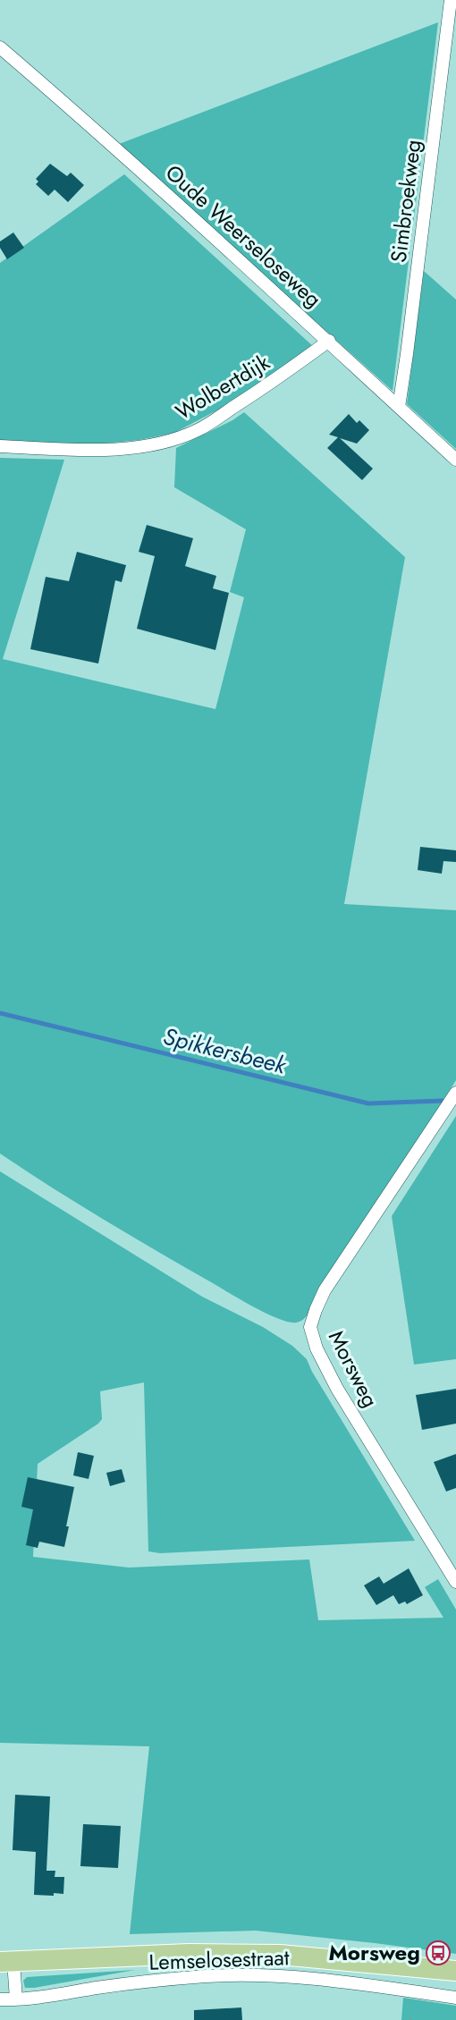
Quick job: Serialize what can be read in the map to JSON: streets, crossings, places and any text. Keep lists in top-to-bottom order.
{
  "streets": {
    "street": [
      "Simbroekweg",
      "Oude Weerseloseweg",
      "Wolbertdijk",
      "Morsweg",
      "Lemselosestraat"
    ]
  },
  "crossings": [
    ["Simbroekweg", "Oude Weerseloseweg"],
    ["Oude Weerseloseweg", "Wolbertdijk"]
  ],
  "water": ["Spikkersbeek"],
  "places": {
    "bus stop": ["Morsweg"]
  }
}
